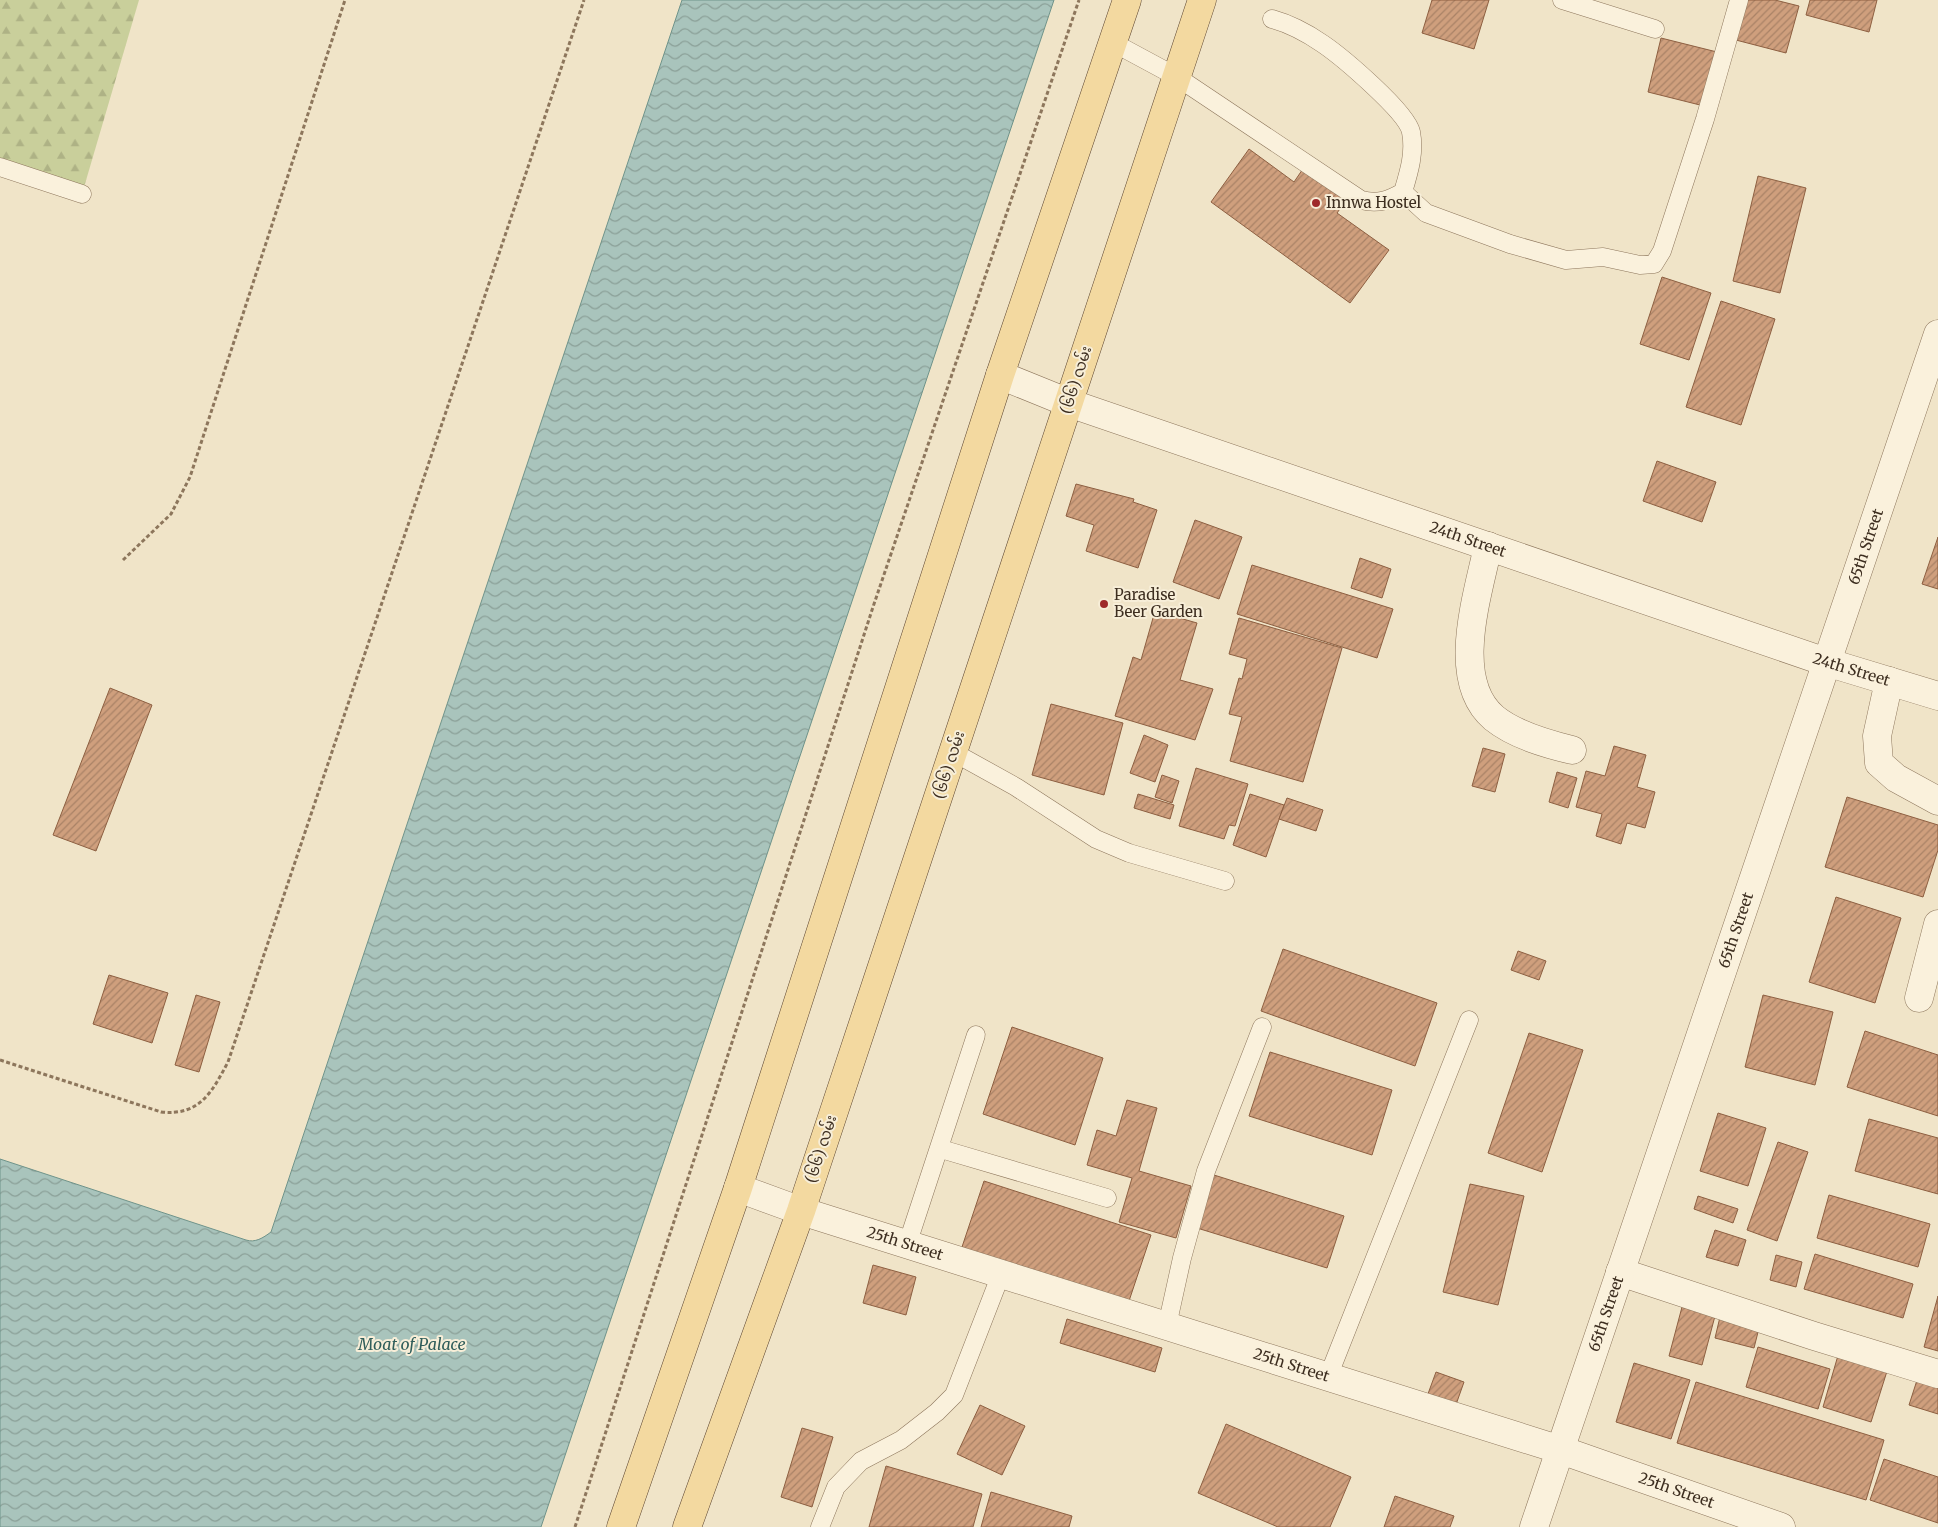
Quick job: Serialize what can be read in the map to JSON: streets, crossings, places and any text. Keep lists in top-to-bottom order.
{
  "streets": {
    "main road": ["(၆၆) လမ်း"],
    "street": ["24th Street", "65th Street", "25th Street"]
  },
  "crossings": [
    ["(၆၆) လမ်း", "24th Street"],
    ["(၆၆) လမ်း", "25th Street"],
    ["24th Street", "65th Street"],
    ["65th Street", "25th Street"]
  ],
  "water": ["Moat of Palace"],
  "places": ["Innwa Hostel", "Paradise Beer Garden"]
}
